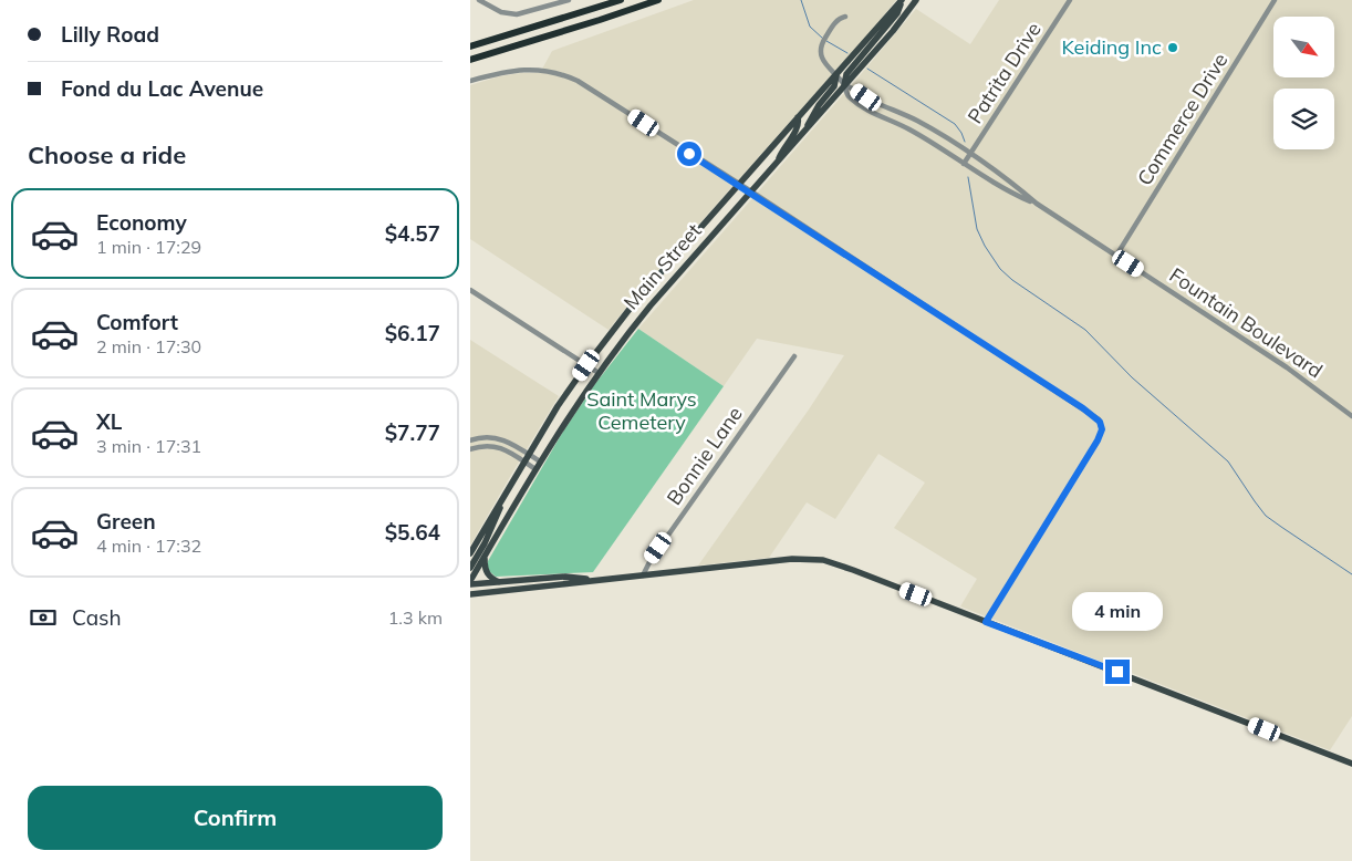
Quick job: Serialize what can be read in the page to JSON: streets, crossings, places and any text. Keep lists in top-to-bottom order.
{
  "streets": {
    "main road": ["Main Street"],
    "street": [
      "Patrita Drive",
      "Commerce Drive",
      "Fountain Boulevard",
      "Bonnie Lane"
    ]
  },
  "crossings": [
    ["Patrita Drive", "Fountain Boulevard"],
    ["Commerce Drive", "Fountain Boulevard"],
    ["Main Street", "Fountain Boulevard"]
  ],
  "parks": ["Saint Marys Cemetery"],
  "places": ["Keiding Inc"],
  "north": "bottom right",
  "page": {
    "banner": ["Lilly Road", "Fond du Lac Avenue"],
    "heading": "Choose a ride",
    "list": [
      {
        "name": "Economy",
        "note": "1 min · 17:29",
        "value": "$4.57"
      },
      {
        "name": "Comfort",
        "note": "2 min · 17:30",
        "value": "$6.17"
      },
      {
        "name": "XL",
        "note": "3 min · 17:31",
        "value": "$7.77"
      },
      {
        "name": "Green",
        "note": "4 min · 17:32",
        "value": "$5.64"
      }
    ],
    "pay": ["Cash", "1.3 km"],
    "bubble": "4 min",
    "buttons": "Confirm"
  }
}
